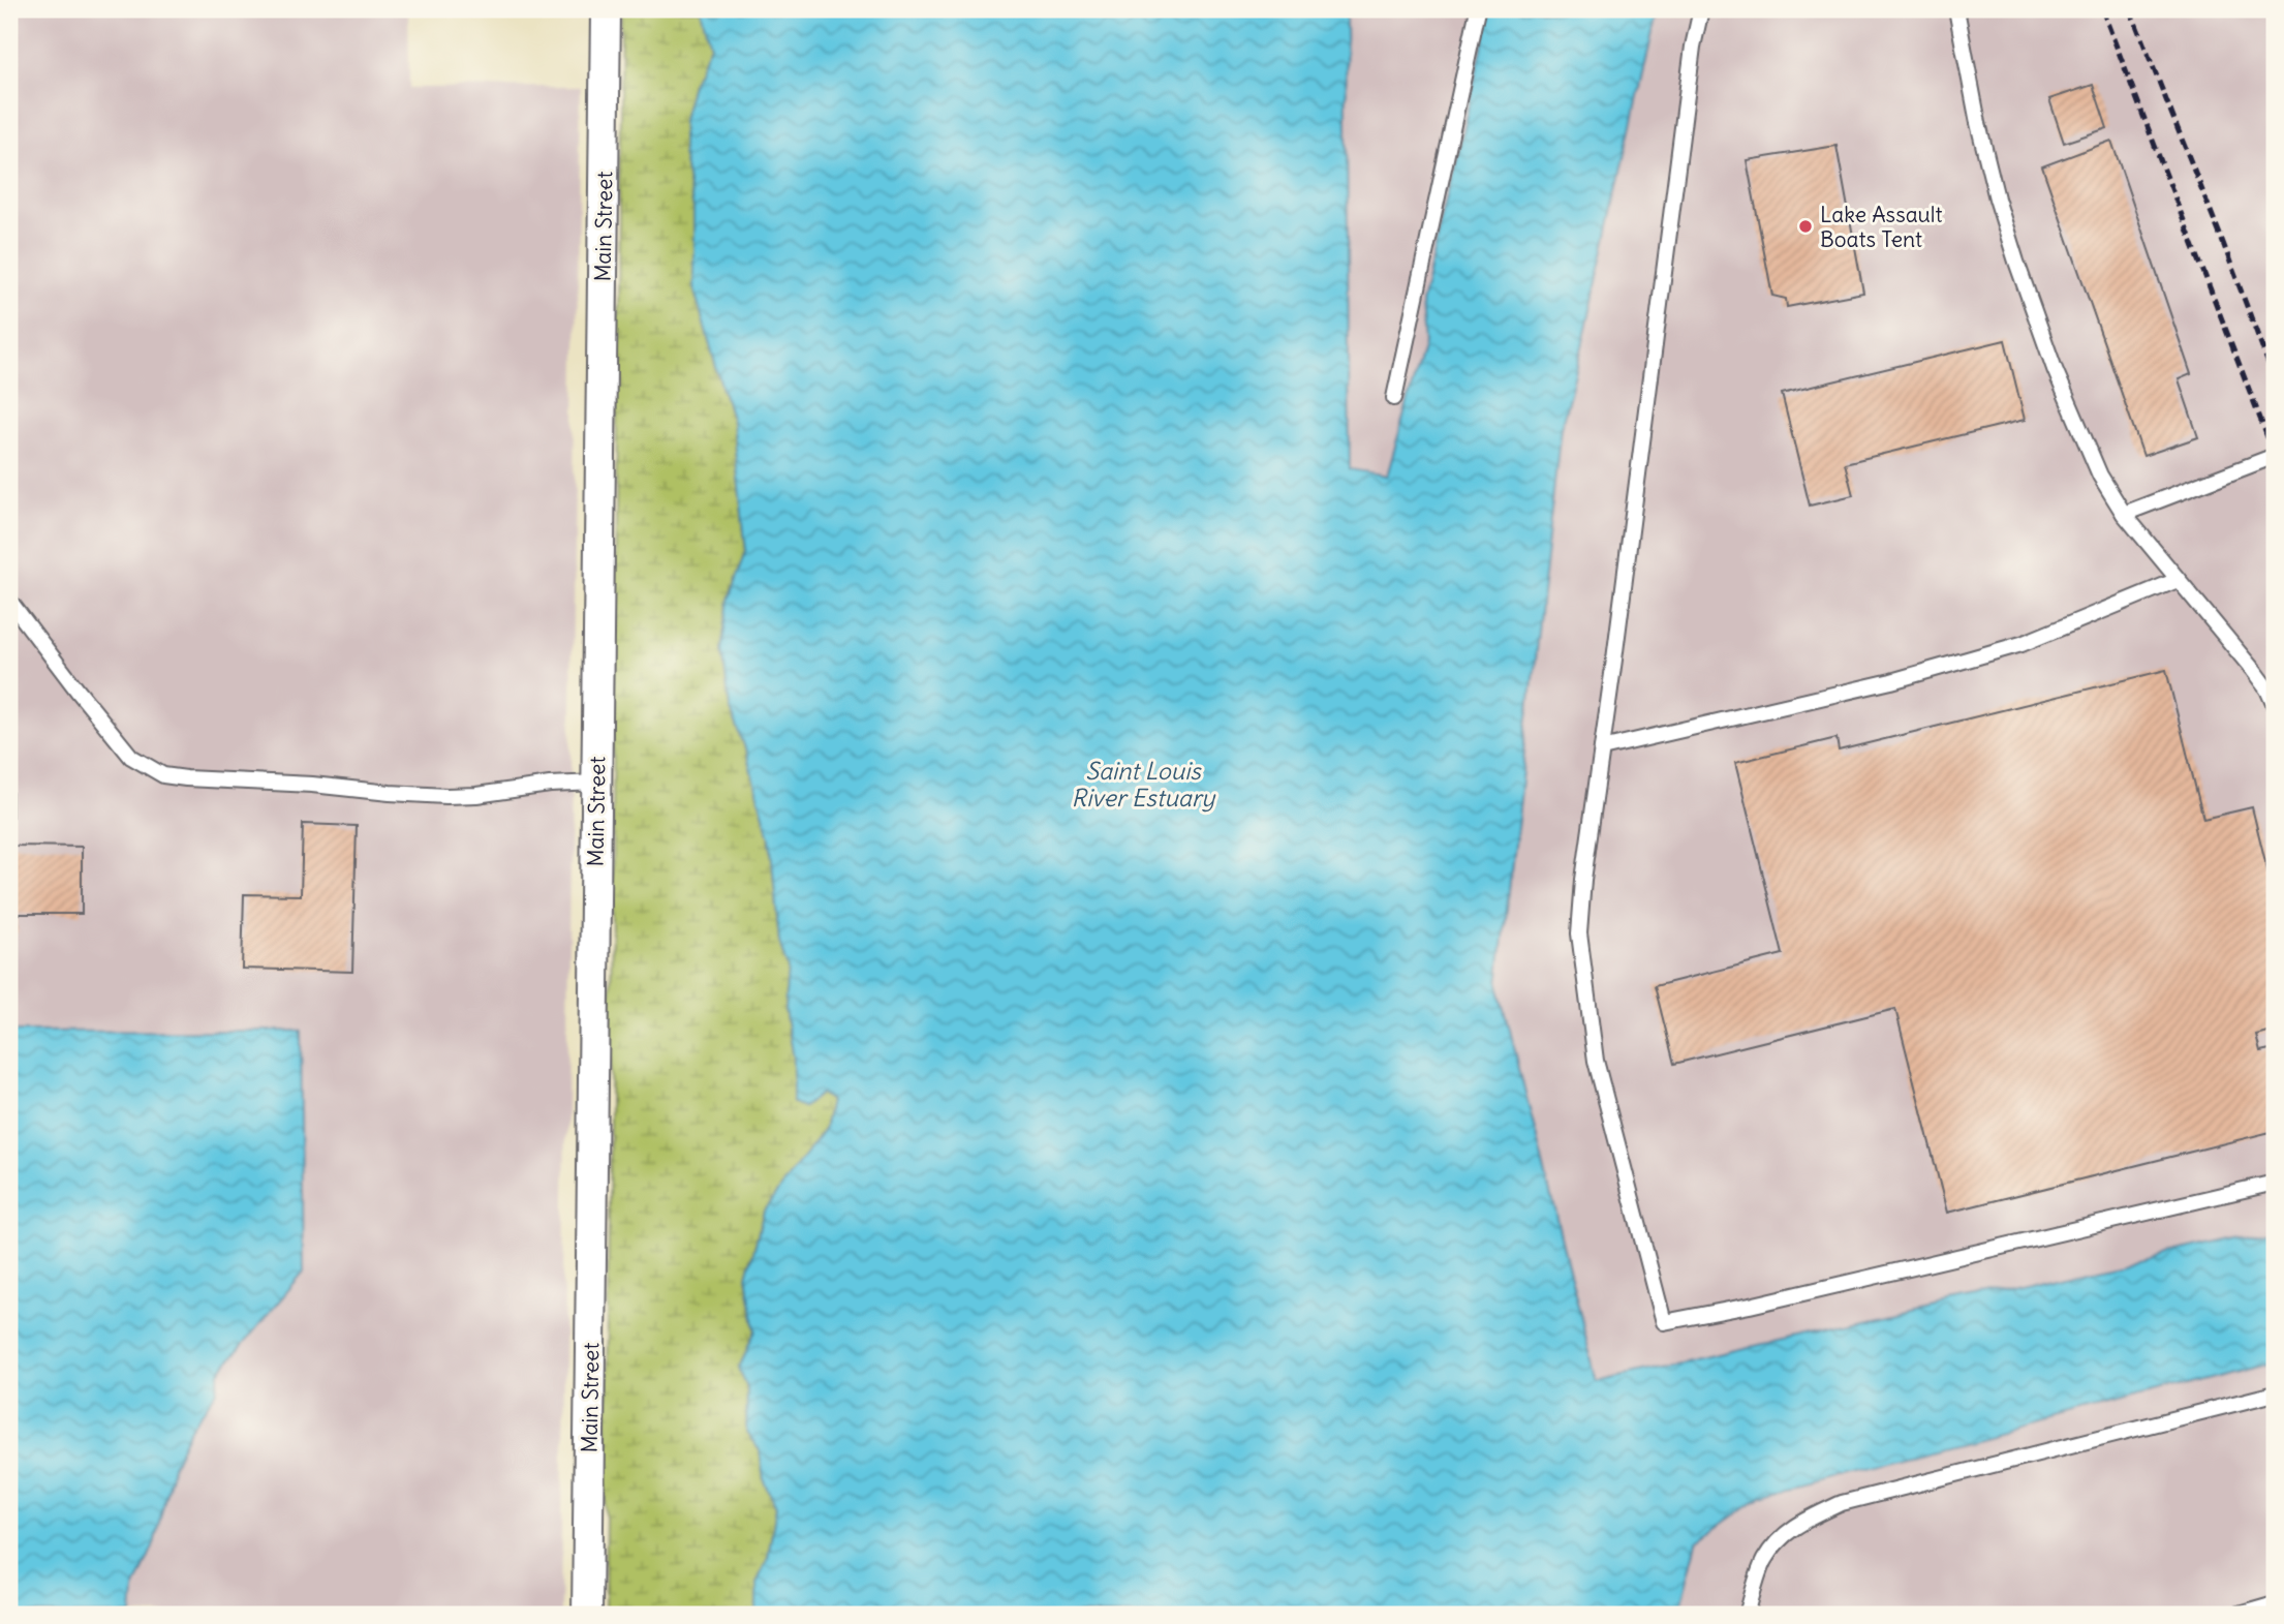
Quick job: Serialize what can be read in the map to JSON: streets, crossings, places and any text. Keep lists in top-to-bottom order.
{
  "streets": {
    "street": ["Main Street"]
  },
  "water": ["Saint Louis River Estuary"],
  "places": ["Lake Assault Boats Tent"]
}
